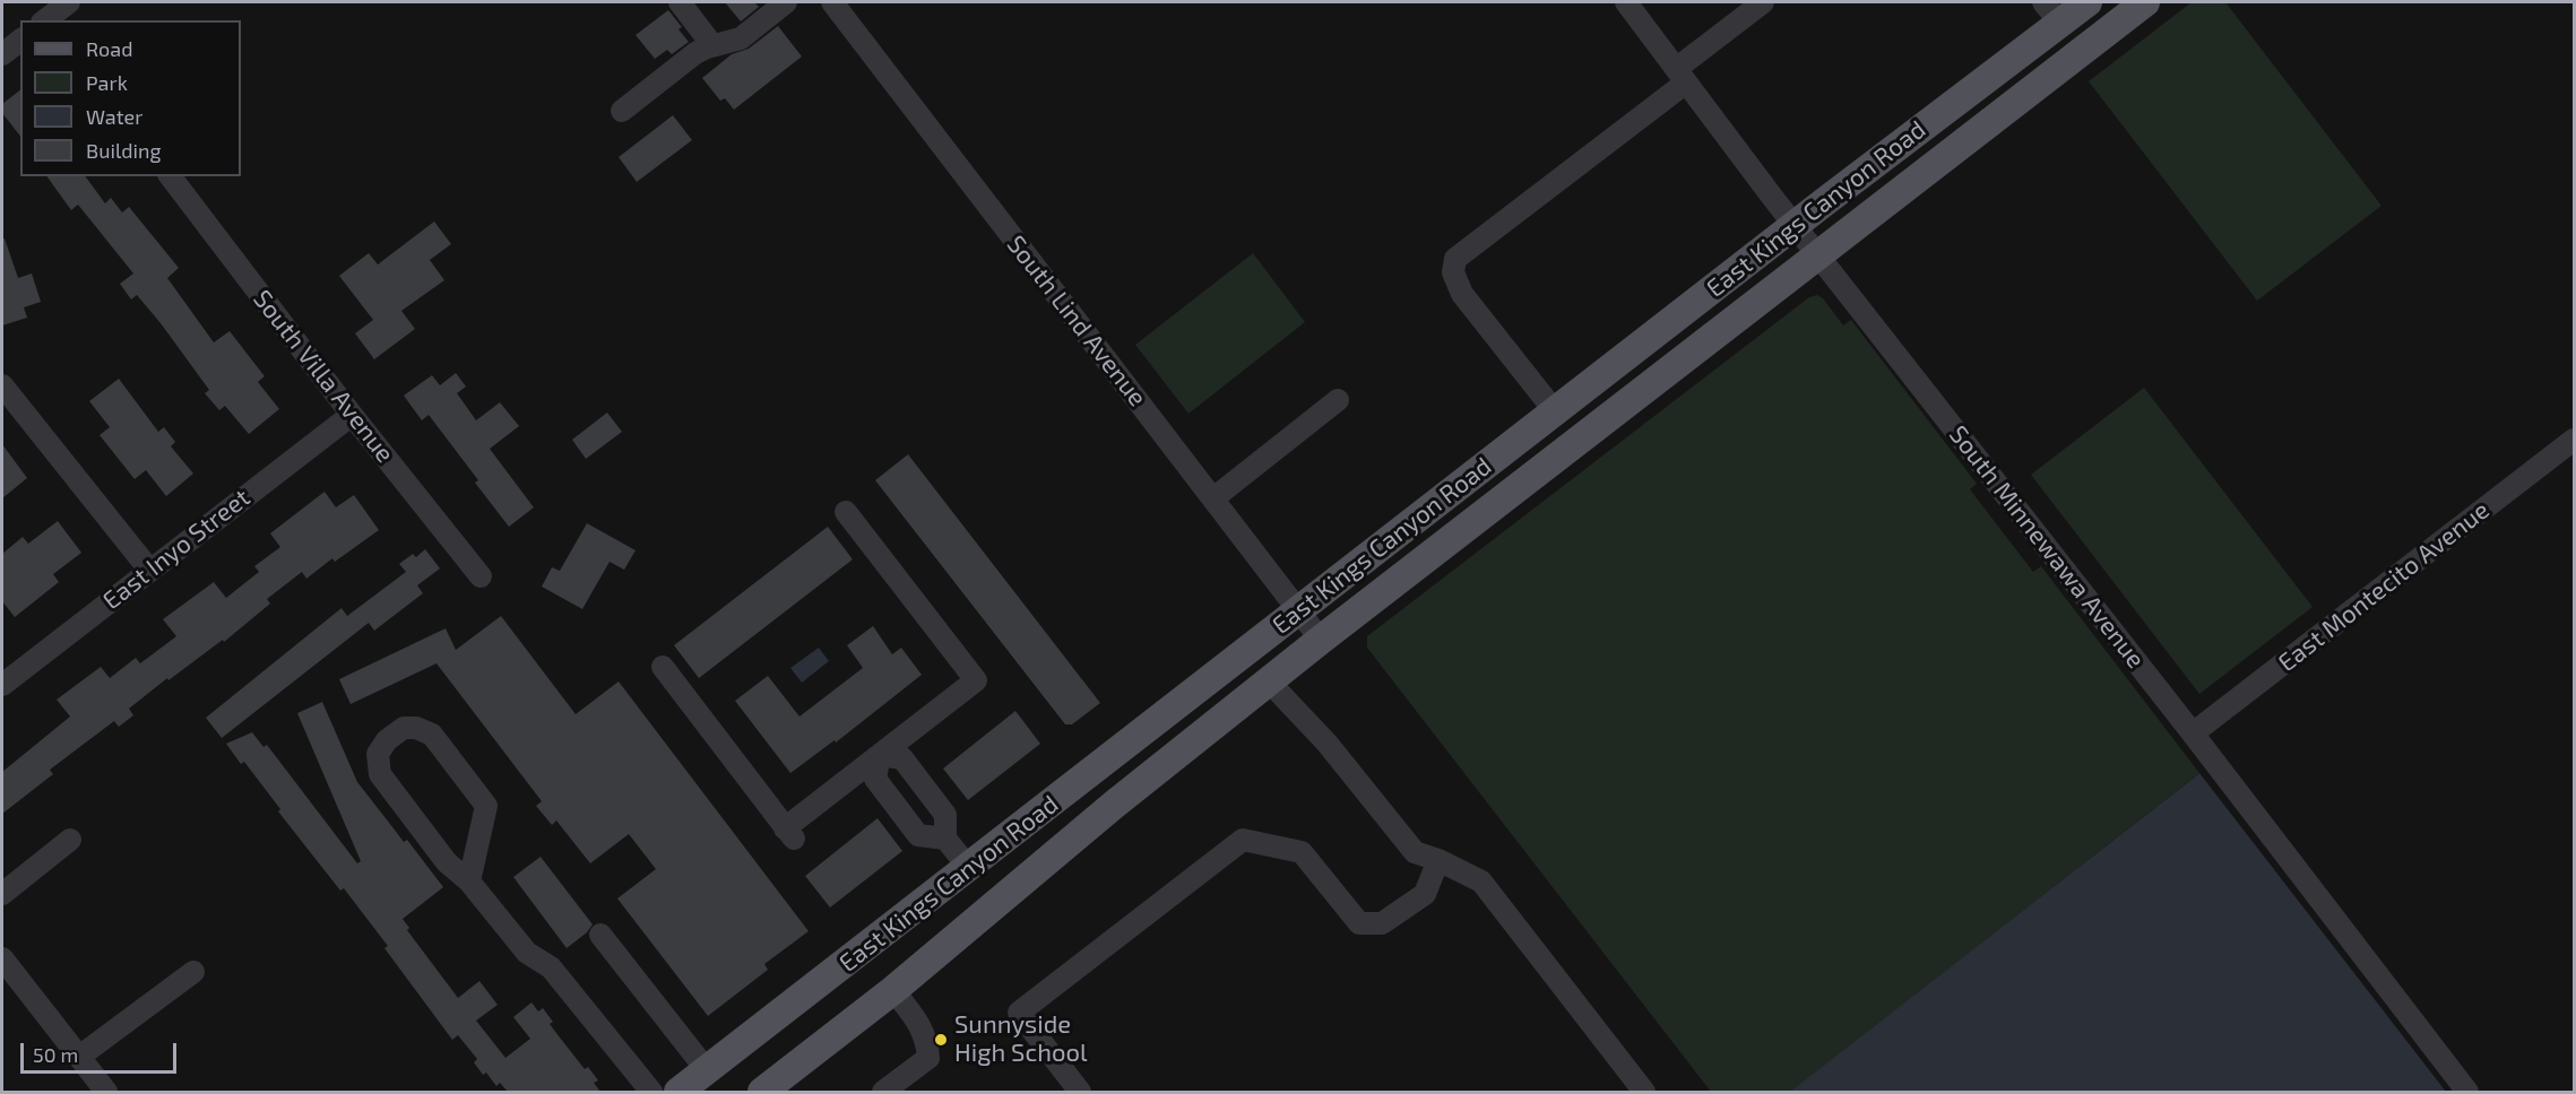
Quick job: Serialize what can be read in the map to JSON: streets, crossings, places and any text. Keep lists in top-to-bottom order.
{
  "streets": {
    "main road": ["East Kings Canyon Road"],
    "street": [
      "South Lind Avenue",
      "South Villa Avenue",
      "South Minnewawa Avenue",
      "East Inyo Street",
      "East Montecito Avenue"
    ]
  },
  "crossings": [
    ["East Kings Canyon Road", "South Lind Avenue"],
    ["East Kings Canyon Road", "South Minnewawa Avenue"],
    ["South Villa Avenue", "East Inyo Street"],
    ["South Minnewawa Avenue", "East Montecito Avenue"]
  ],
  "places": ["Sunnyside High School"],
  "legend": [
    "Road",
    "Park",
    "Water",
    "Building"
  ],
  "scale_bar": "50 m"
}
